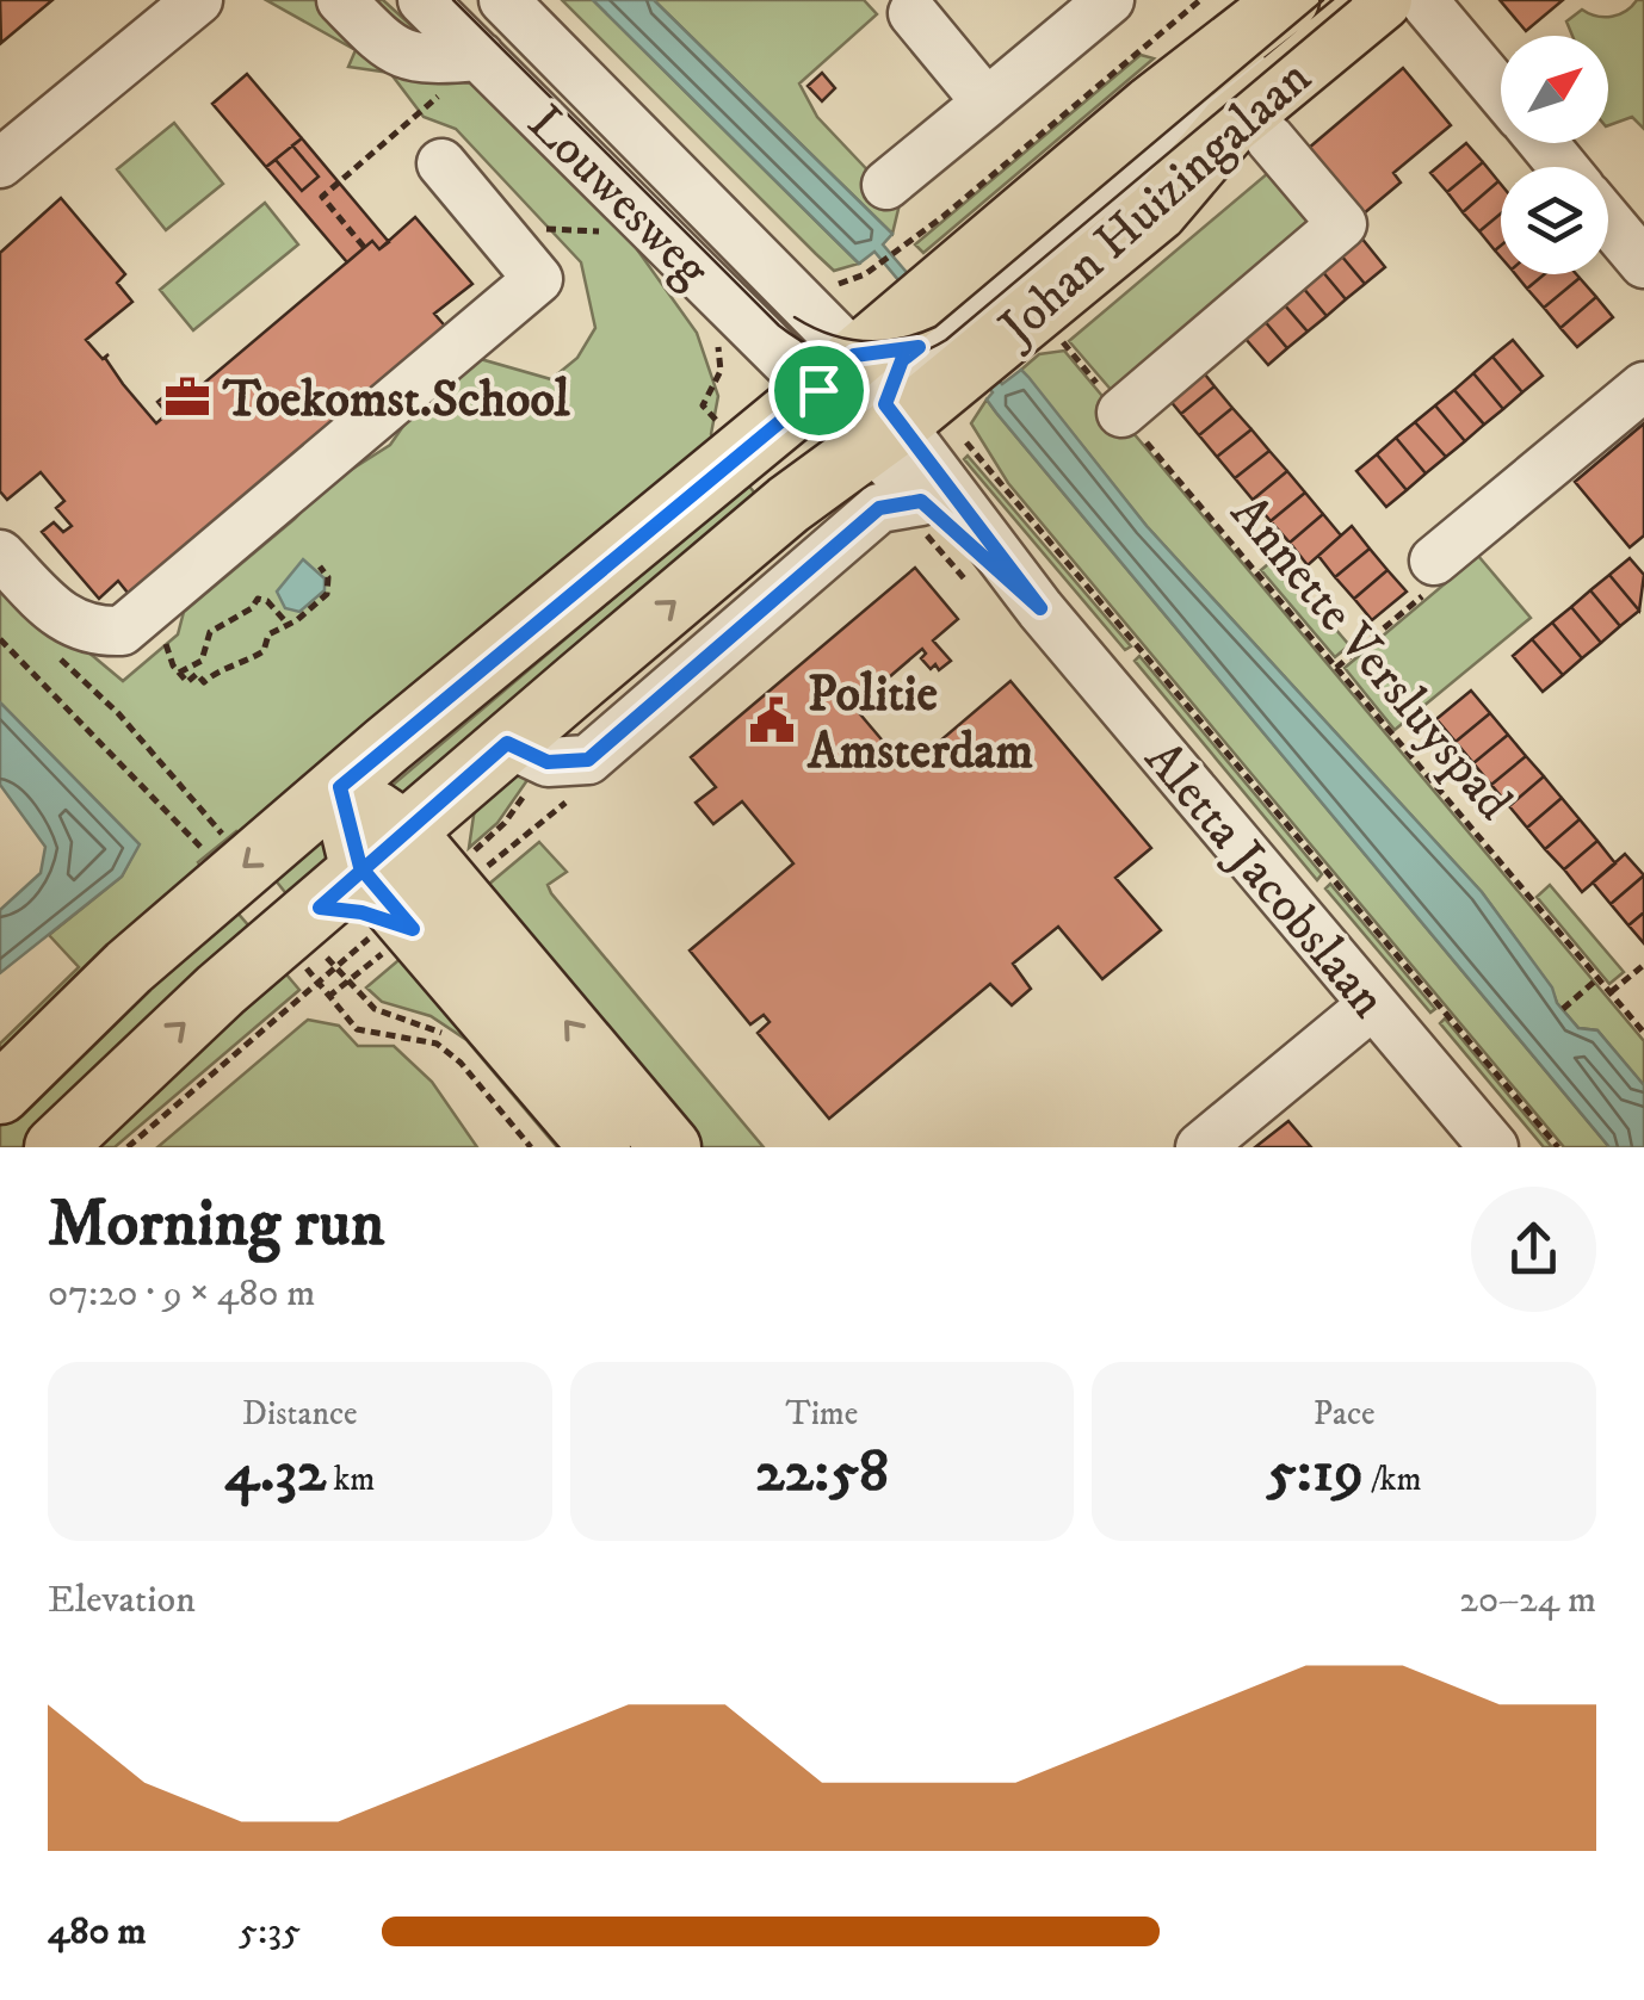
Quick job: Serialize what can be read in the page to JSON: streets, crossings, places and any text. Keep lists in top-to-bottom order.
{
  "streets": {
    "main road": ["Johan Huizingalaan"],
    "street": ["Louwesweg", "Aletta Jacobslaan"],
    "path": ["Annette Versluyspad"]
  },
  "crossings": [
    ["Louwesweg", "Johan Huizingalaan"],
    ["Louwesweg", "Aletta Jacobslaan"],
    ["Johan Huizingalaan", "Annette Versluyspad"],
    ["Johan Huizingalaan", "Aletta Jacobslaan"]
  ],
  "places": {
    "office": ["Toekomst.School"],
    "public building": ["Politie Amsterdam"]
  },
  "north": "top right",
  "page": {
    "heading": ["Morning run", "07:20 · 9 × 480 m"],
    "stats": [
      ["Distance", "4.32 km"],
      ["Time", "22:58"],
      ["Pace", "5:19 /km"]
    ],
    "chart": ["Elevation", "20–24 m"],
    "list": [
      {
        "name": "480 m",
        "note": "5:35"
      }
    ]
  }
}
